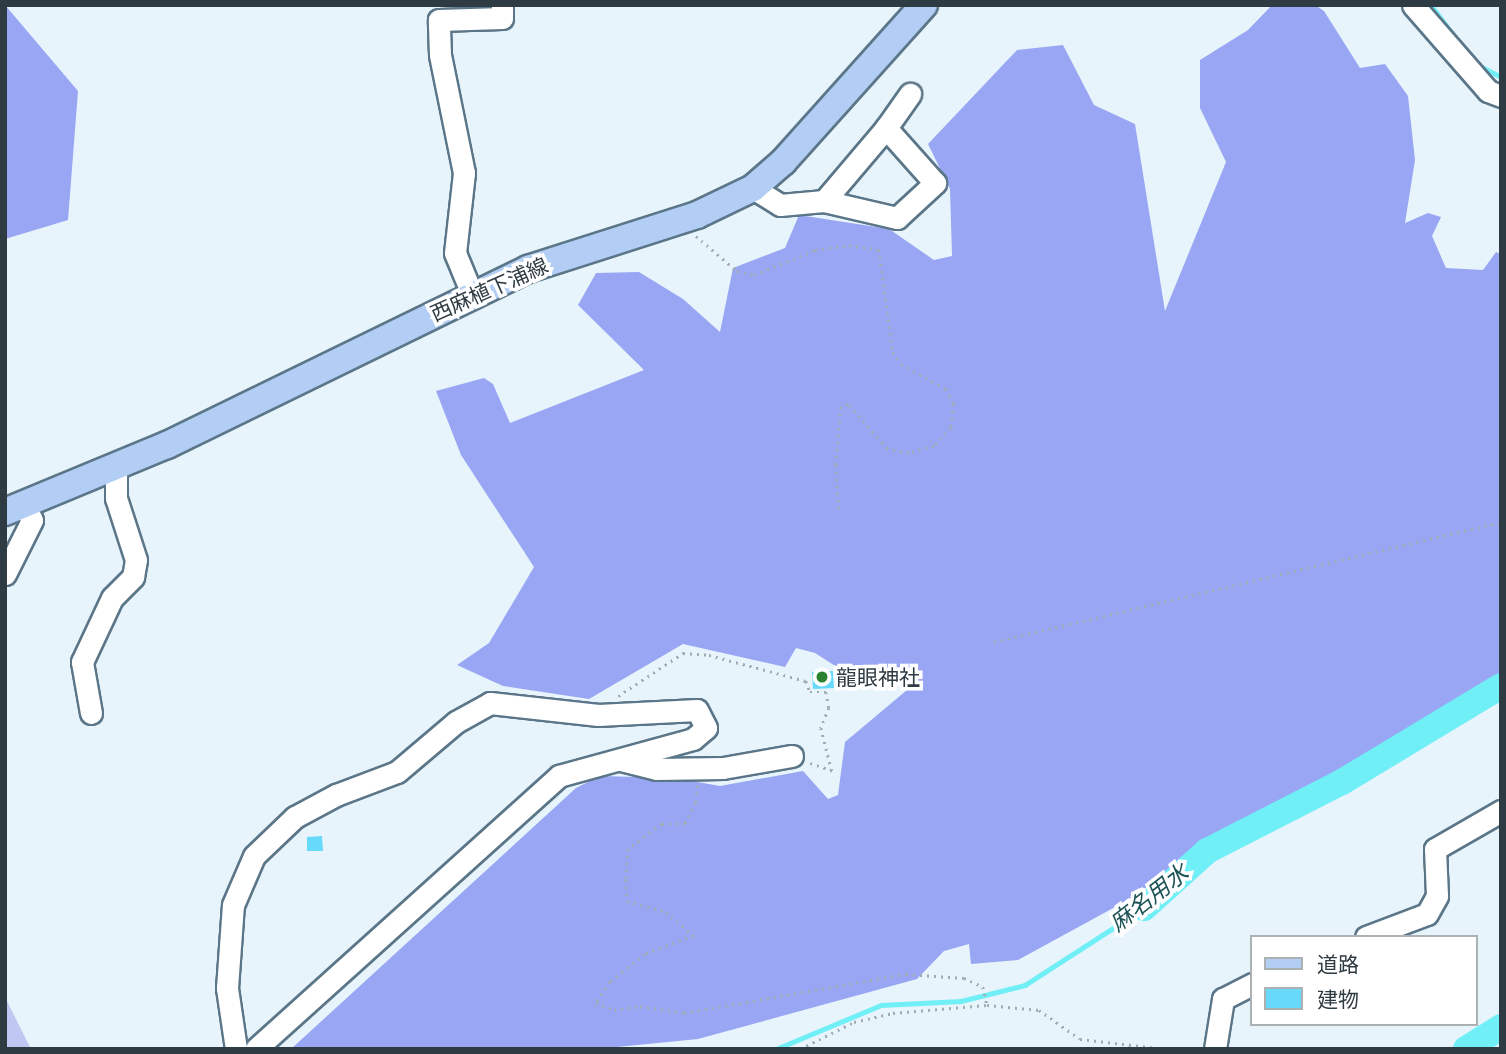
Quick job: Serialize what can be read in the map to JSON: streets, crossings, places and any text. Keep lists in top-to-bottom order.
{
  "streets": {
    "main road": ["西麻植下浦線"]
  },
  "water": ["麻名用水"],
  "places": ["龍眼神社"],
  "legend": ["道路", "建物"]
}
